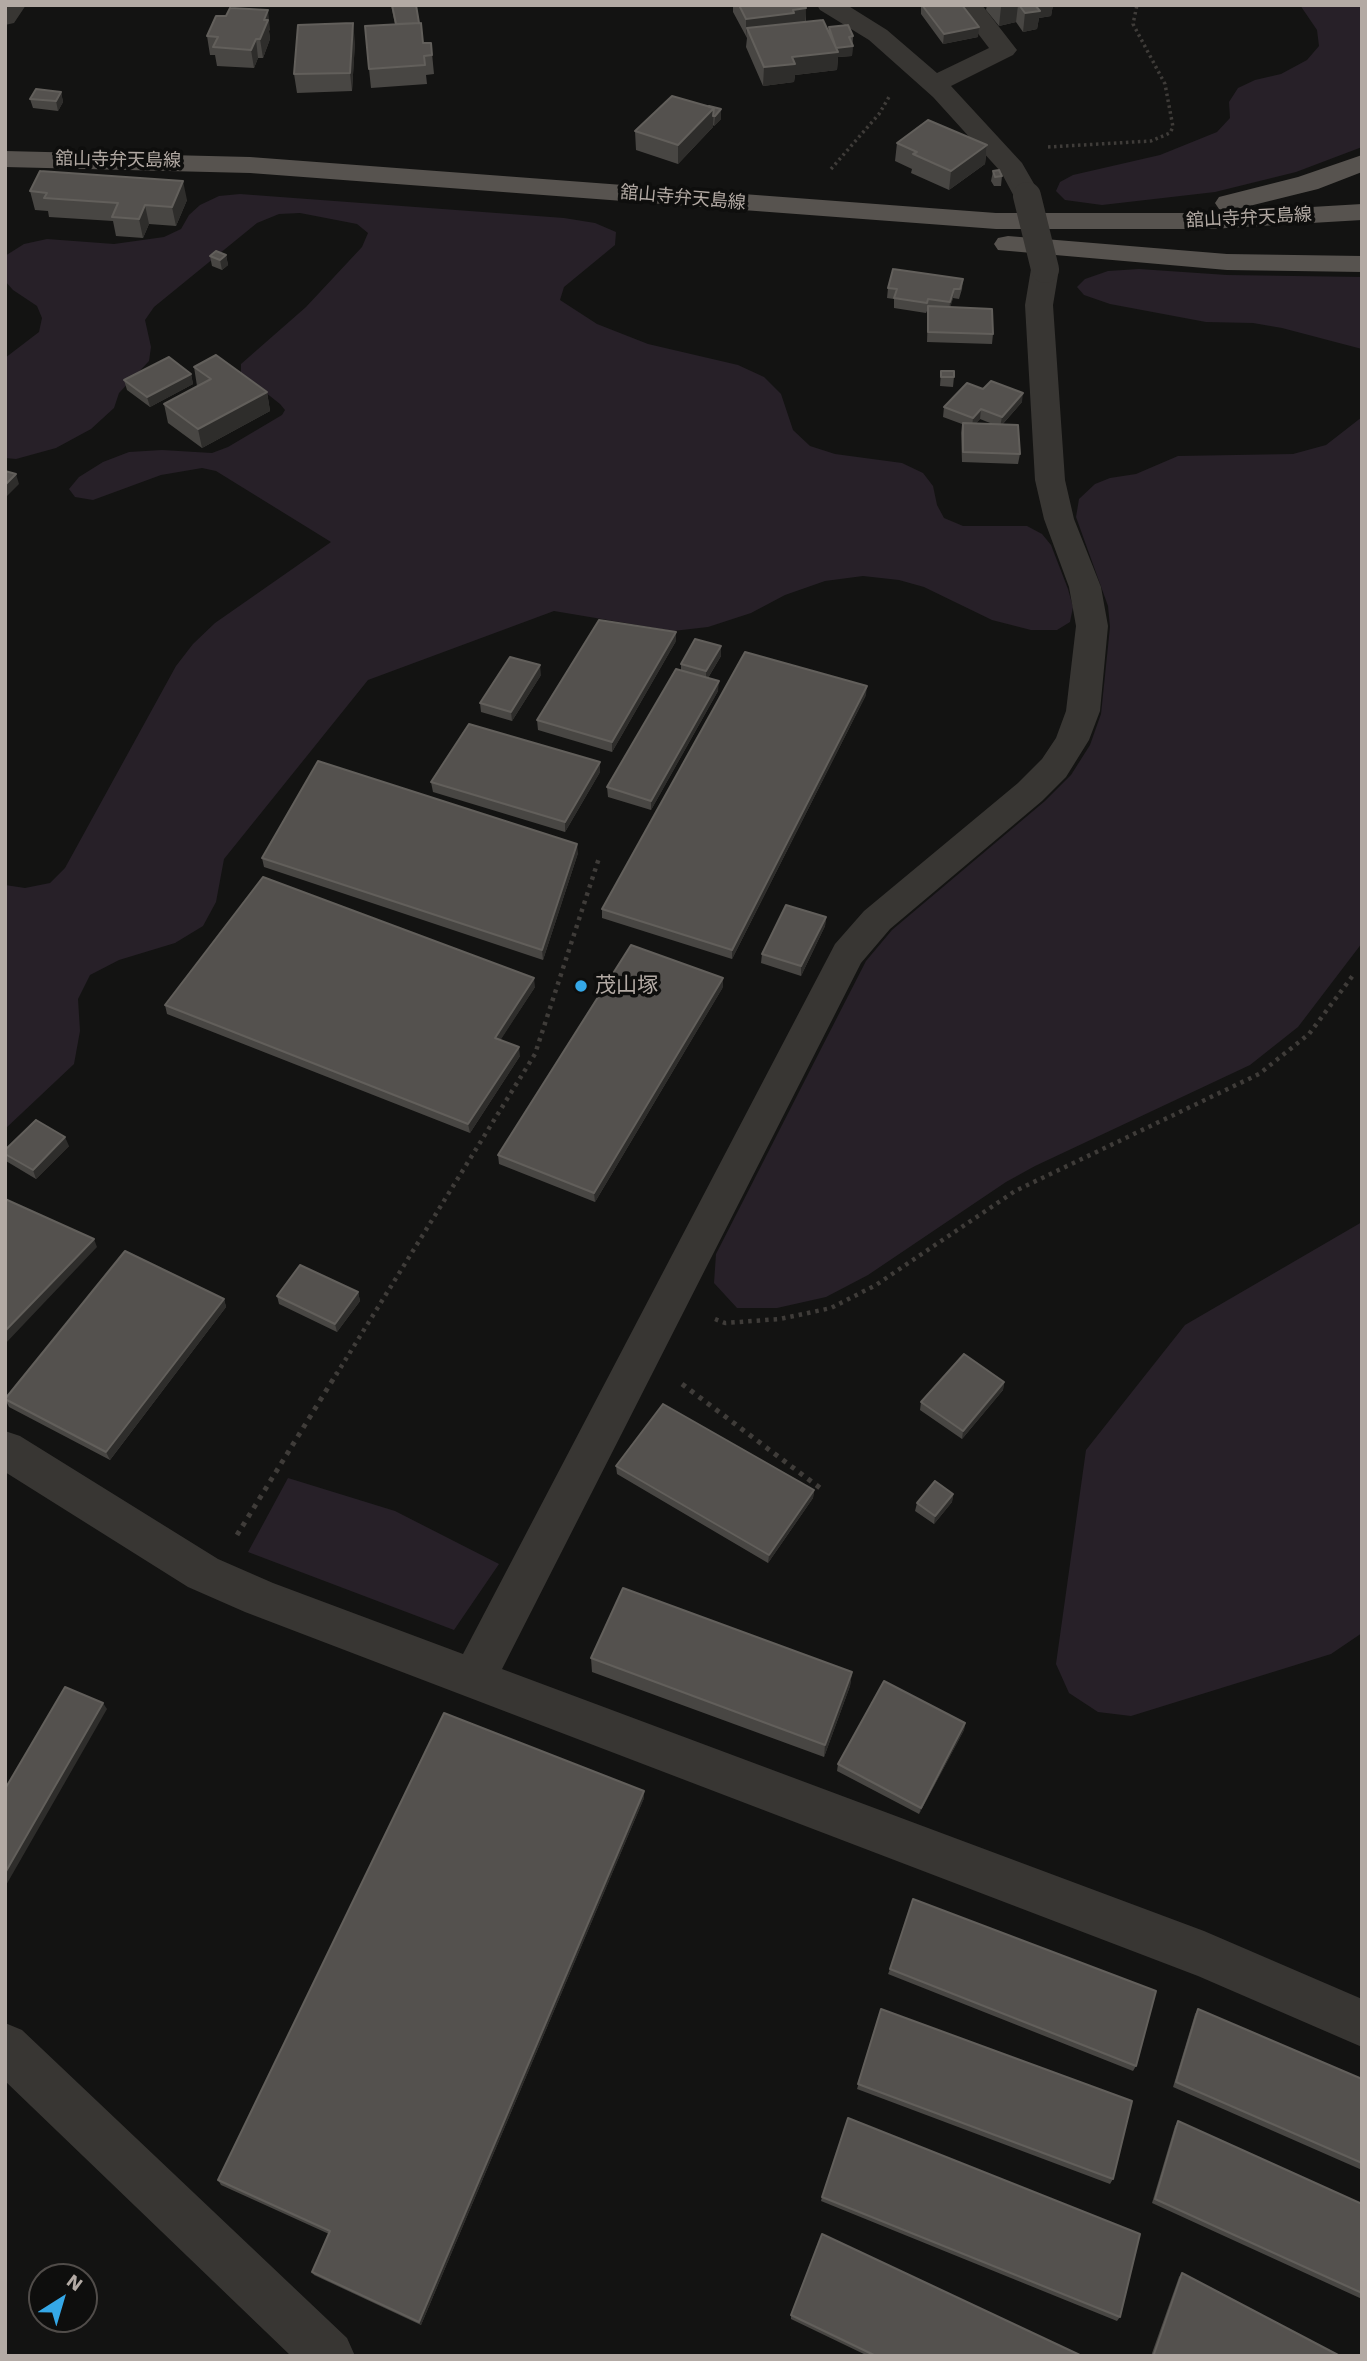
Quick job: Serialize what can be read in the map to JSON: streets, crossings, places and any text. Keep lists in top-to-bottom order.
{
  "streets": {
    "main road": ["舘山寺弁天島線"]
  },
  "places": ["茂山塚"],
  "north": "top right"
}
